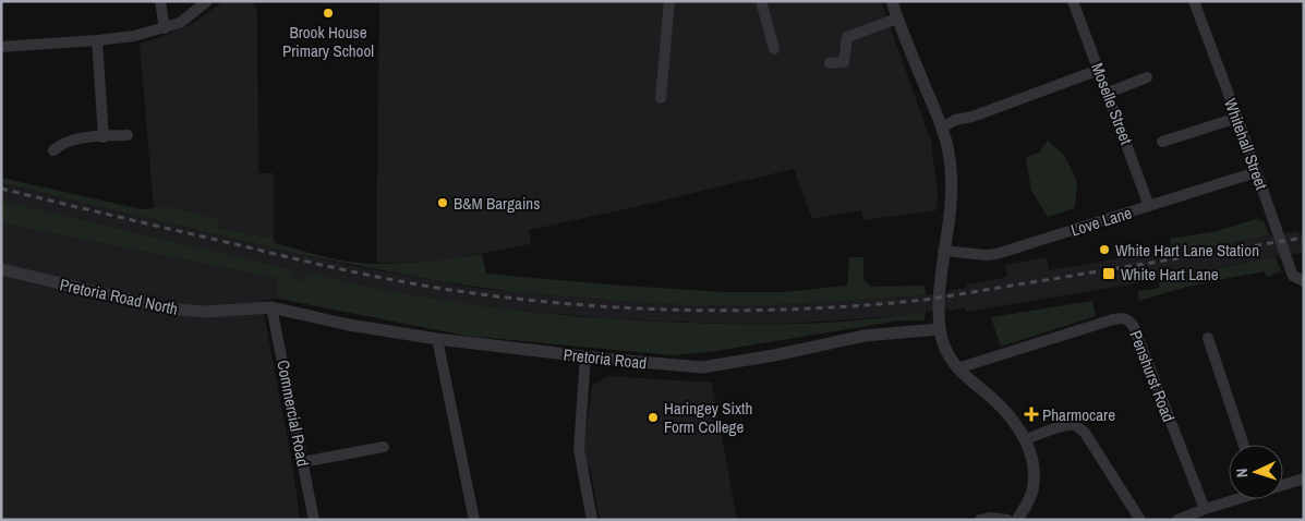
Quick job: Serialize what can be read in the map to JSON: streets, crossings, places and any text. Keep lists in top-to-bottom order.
{
  "streets": {
    "street": [
      "Moselle Street",
      "Whitehall Street",
      "Love Lane",
      "Pretoria Road North",
      "Pretoria Road",
      "Penshurst Road",
      "Commercial Road"
    ]
  },
  "crossings": [
    ["Moselle Street", "Love Lane"],
    ["Whitehall Street", "Love Lane"],
    ["Pretoria Road North", "Pretoria Road"],
    ["Pretoria Road North", "Commercial Road"],
    ["Pretoria Road", "Commercial Road"]
  ],
  "places": {
    "other": [
      "Brook House Primary School",
      "B&M Bargains",
      "White Hart Lane Station",
      "Haringey Sixth Form College"
    ],
    "transit": ["White Hart Lane"],
    "health": ["Pharmocare"]
  },
  "north": "left"
}
